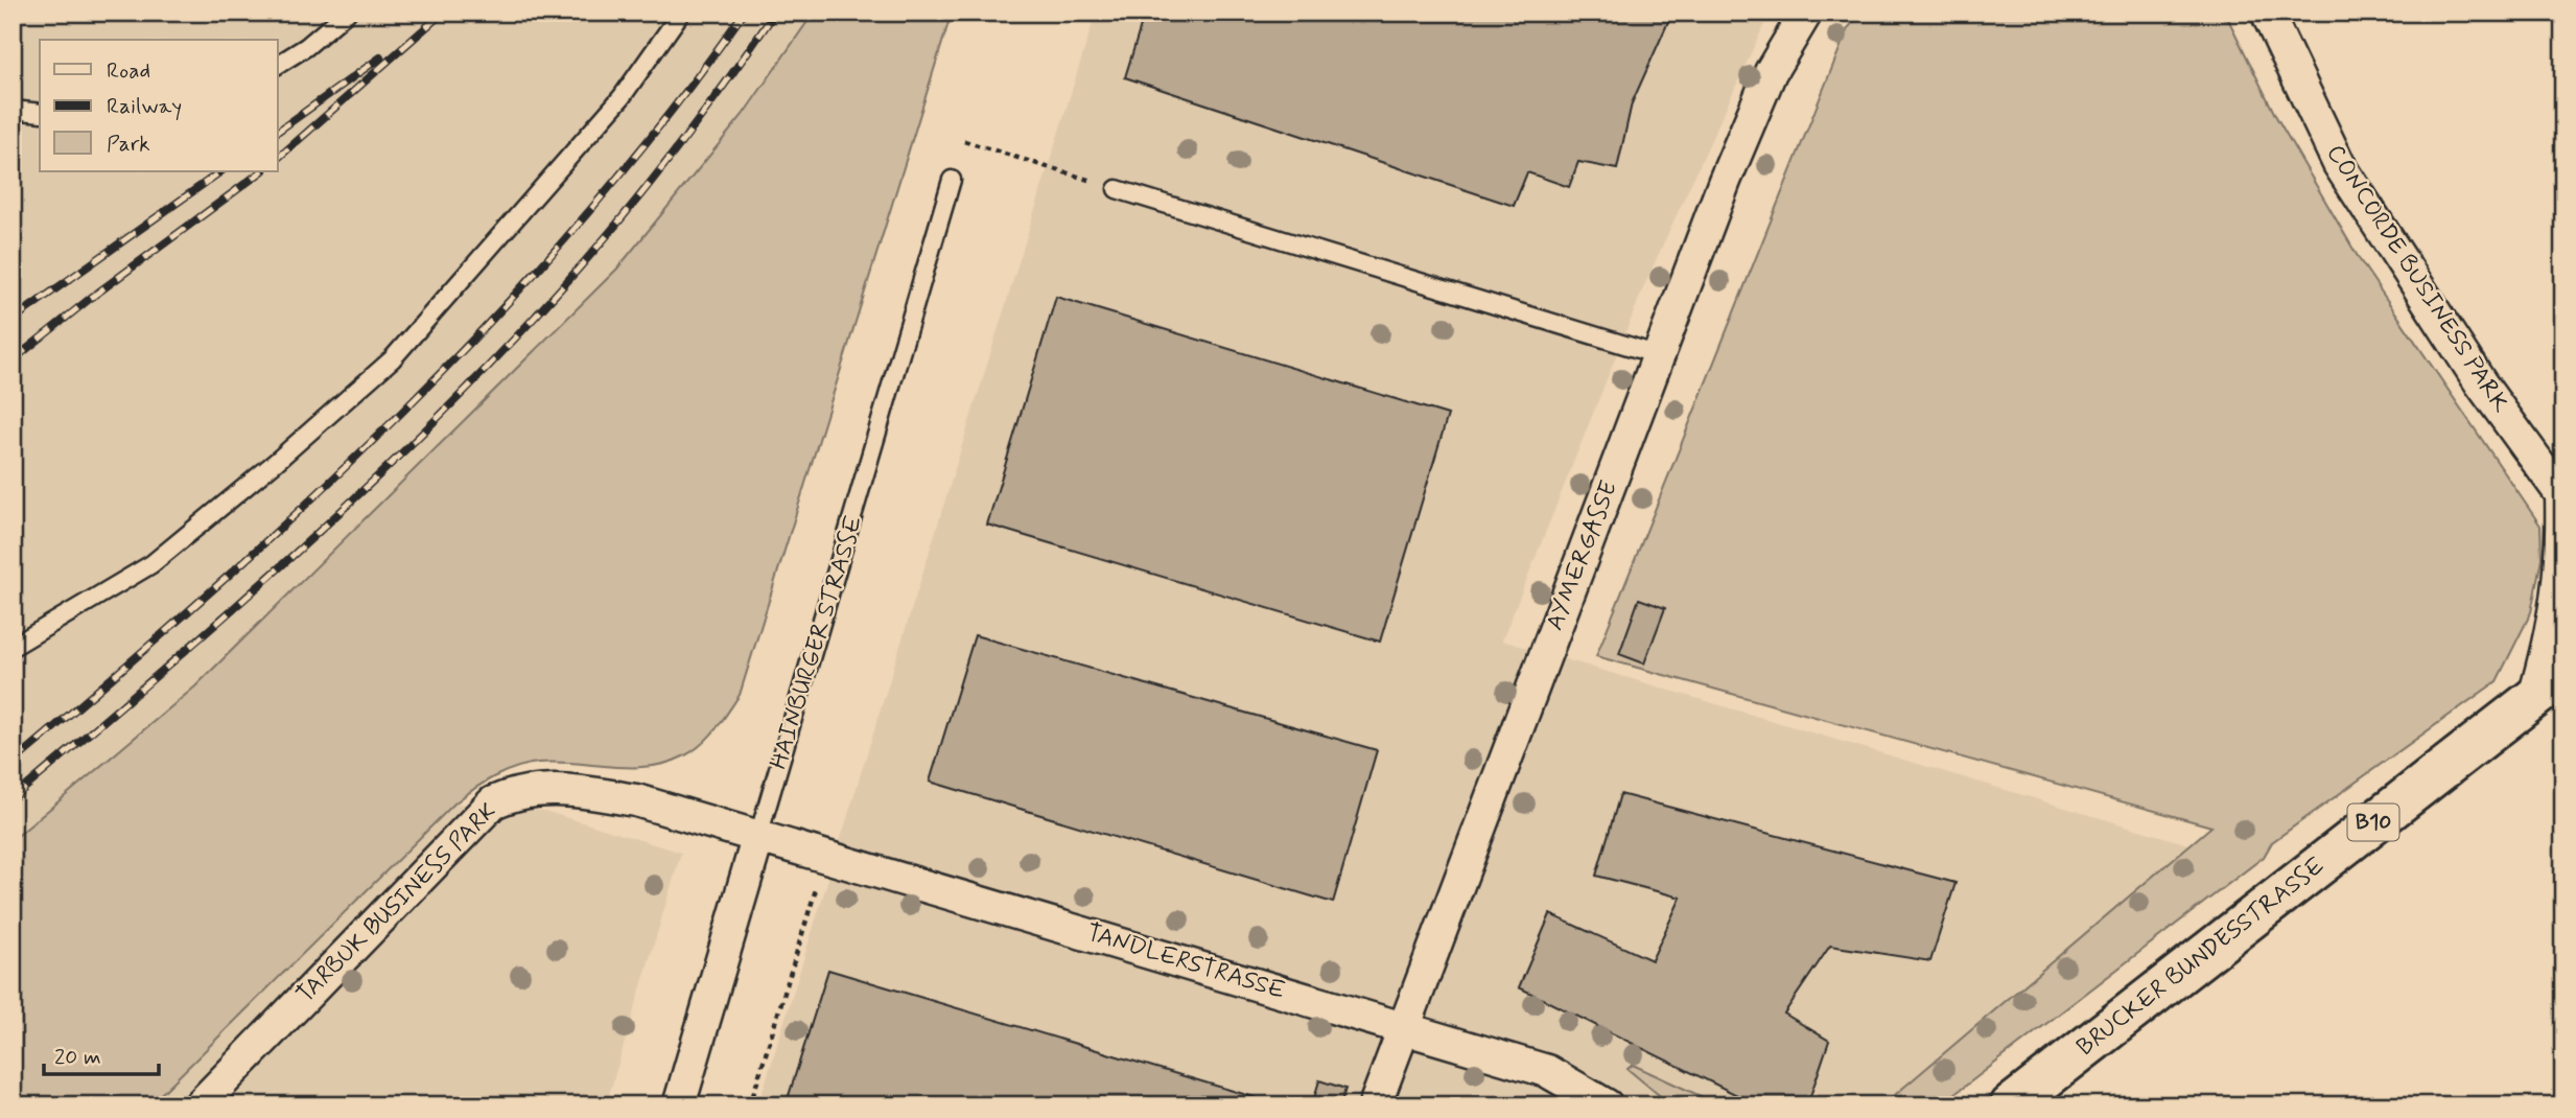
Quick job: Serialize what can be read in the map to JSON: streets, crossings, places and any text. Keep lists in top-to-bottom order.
{
  "streets": {
    "main road": ["B10", "BRUCKER BUNDESSTRASSE"],
    "street": [
      "CONCORDE BUSINESS PARK",
      "AYMERGASSE",
      "HAINBURGER STRASSE",
      "TARBUK BUSINESS PARK",
      "TANDLERSTRASSE"
    ]
  },
  "crossings": [
    ["AYMERGASSE", "TANDLERSTRASSE"],
    ["HAINBURGER STRASSE", "TARBUK BUSINESS PARK"],
    ["HAINBURGER STRASSE", "TANDLERSTRASSE"],
    ["TARBUK BUSINESS PARK", "TANDLERSTRASSE"]
  ],
  "legend": ["Road", "Railway", "Park"],
  "scale_bar": "20 m"
}
